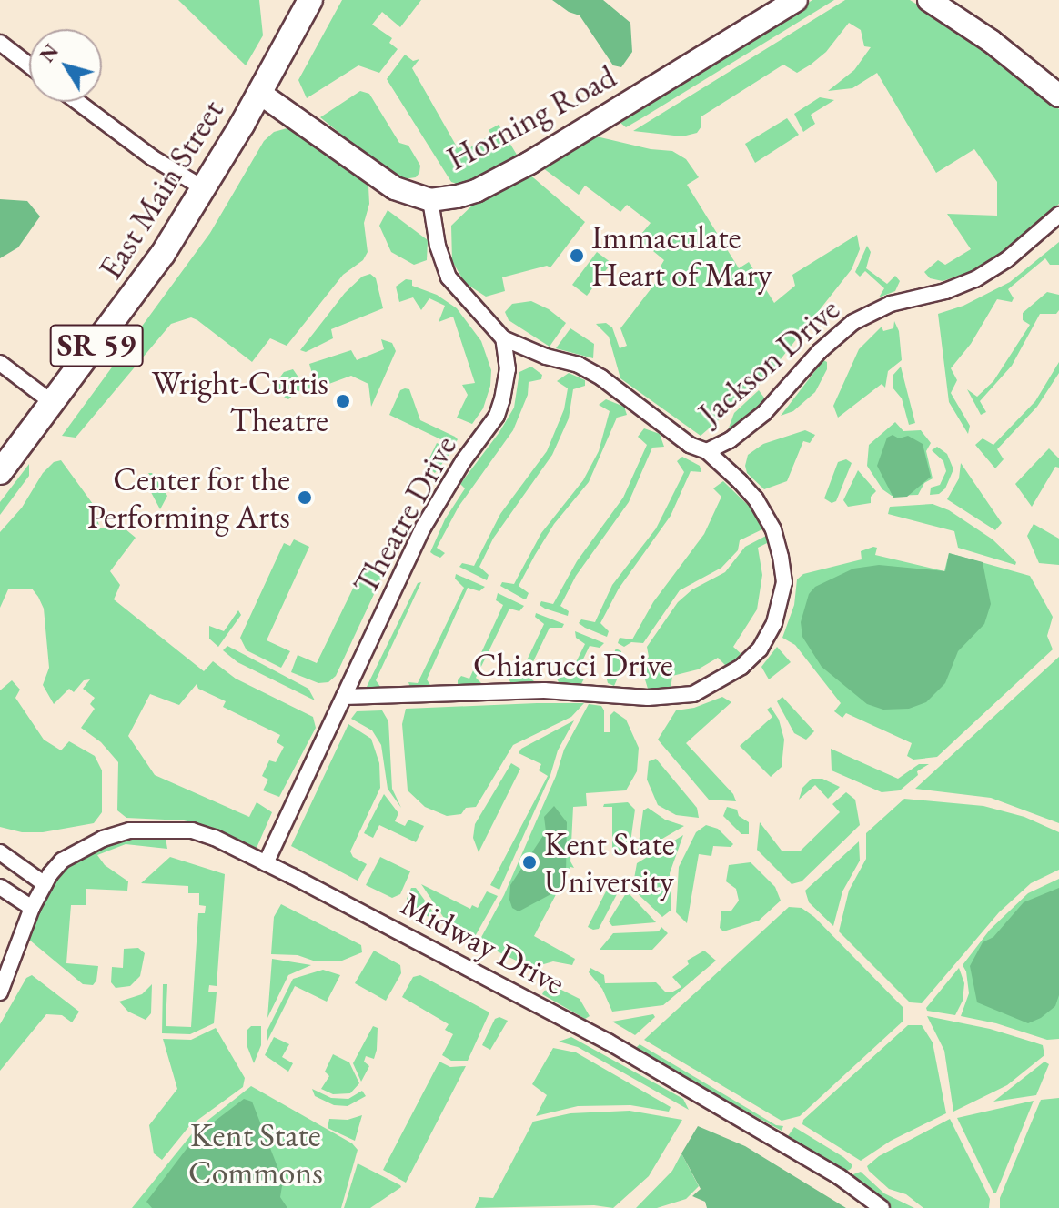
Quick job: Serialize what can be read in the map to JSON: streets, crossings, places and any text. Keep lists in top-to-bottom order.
{
  "streets": {
    "main road": ["East Main Street", "SR 59"],
    "street": [
      "Horning Road",
      "Jackson Drive",
      "Theatre Drive",
      "Chiarucci Drive",
      "Midway Drive"
    ]
  },
  "crossings": [
    ["Horning Road", "East Main Street"],
    ["Jackson Drive", "Chiarucci Drive"],
    ["Theatre Drive", "Chiarucci Drive"],
    ["Theatre Drive", "Midway Drive"]
  ],
  "parks": ["Kent State Commons"],
  "places": [
    "Immaculate Heart of Mary",
    "Wright-Curtis Theatre",
    "Center for the Performing Arts",
    "Kent State University"
  ],
  "north": "top left"
}
